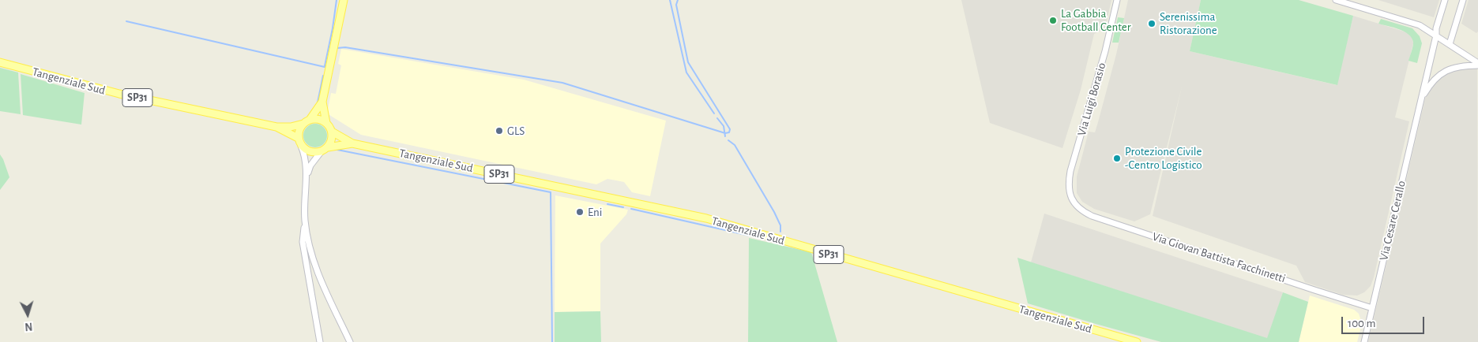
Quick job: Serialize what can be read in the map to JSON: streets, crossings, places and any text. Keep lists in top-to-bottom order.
{
  "streets": {
    "main road": ["Tangenziale Sud", "SP31"],
    "street": ["Via Luigi Borasio", "Via Cesare Cerallo", "Via Giovan Battista Facchinetti"]
  },
  "crossings": [
    ["Tangenziale Sud", "SP31"],
    ["Via Luigi Borasio", "Via Giovan Battista Facchinetti"],
    ["Via Cesare Cerallo", "Via Giovan Battista Facchinetti"]
  ],
  "places": [
    "La Gabbia Football Center",
    "Serenissima Ristorazione",
    "GLS",
    "Protezione Civile -Centro Logistico",
    "Eni"
  ],
  "scale_bar": "100 m",
  "north": "bottom"
}
